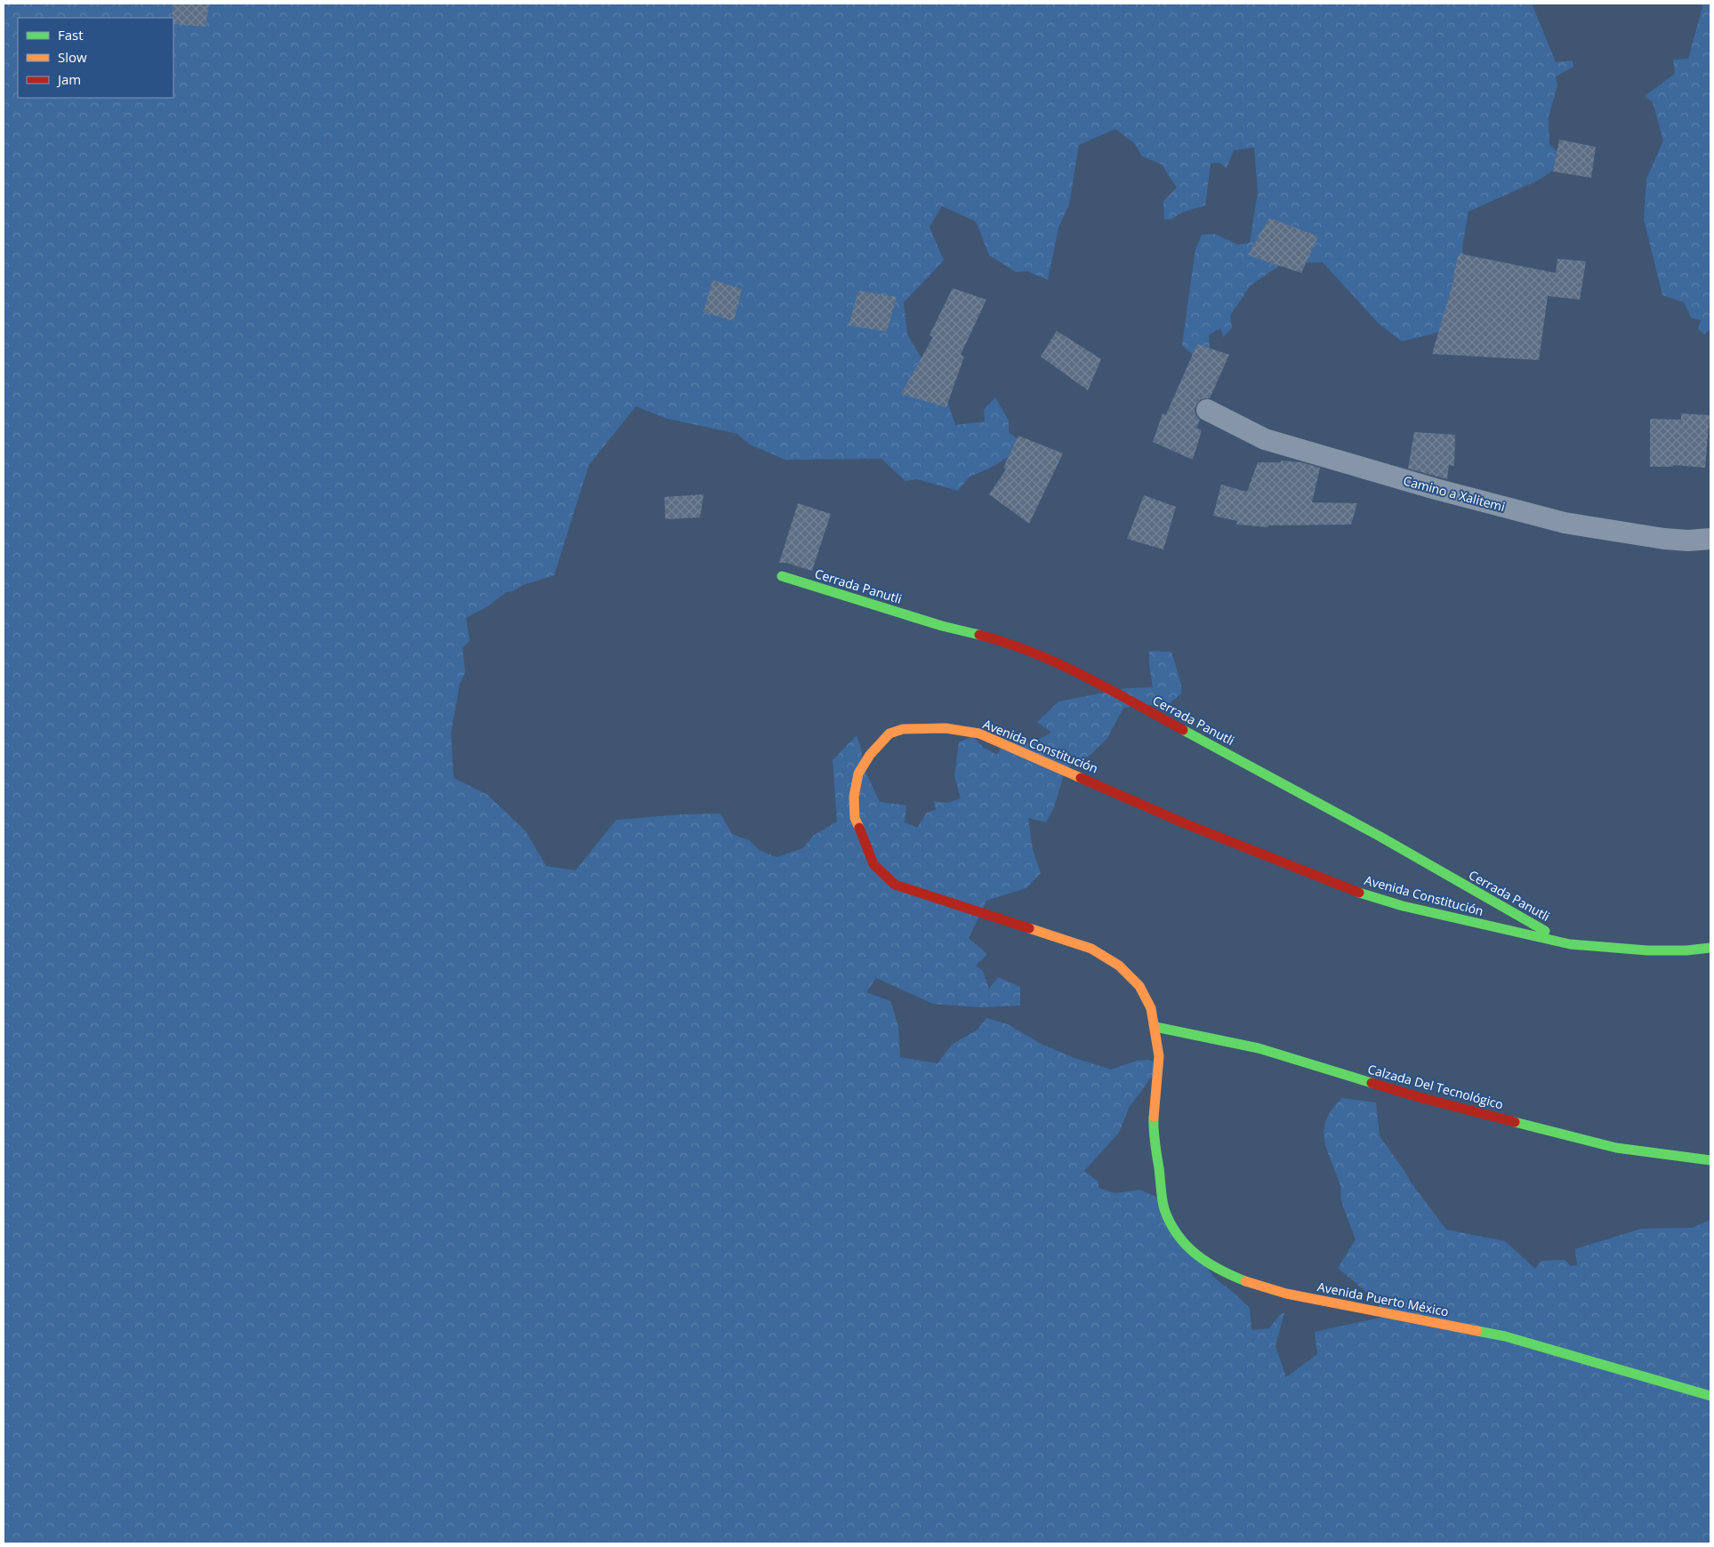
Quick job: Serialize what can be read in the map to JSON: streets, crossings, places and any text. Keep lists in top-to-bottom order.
{
  "streets": {
    "main road": [
      "Cerrada Panutli",
      "Avenida Constitución",
      "Calzada Del Tecnológico",
      "Avenida Puerto México"
    ],
    "street": ["Camino a Xalitemi"]
  },
  "crossings": [
    ["Cerrada Panutli", "Avenida Constitución"],
    ["Avenida Constitución", "Calzada Del Tecnológico"],
    ["Avenida Constitución", "Avenida Puerto México"]
  ],
  "legend": ["Fast", "Slow", "Jam"]
}
